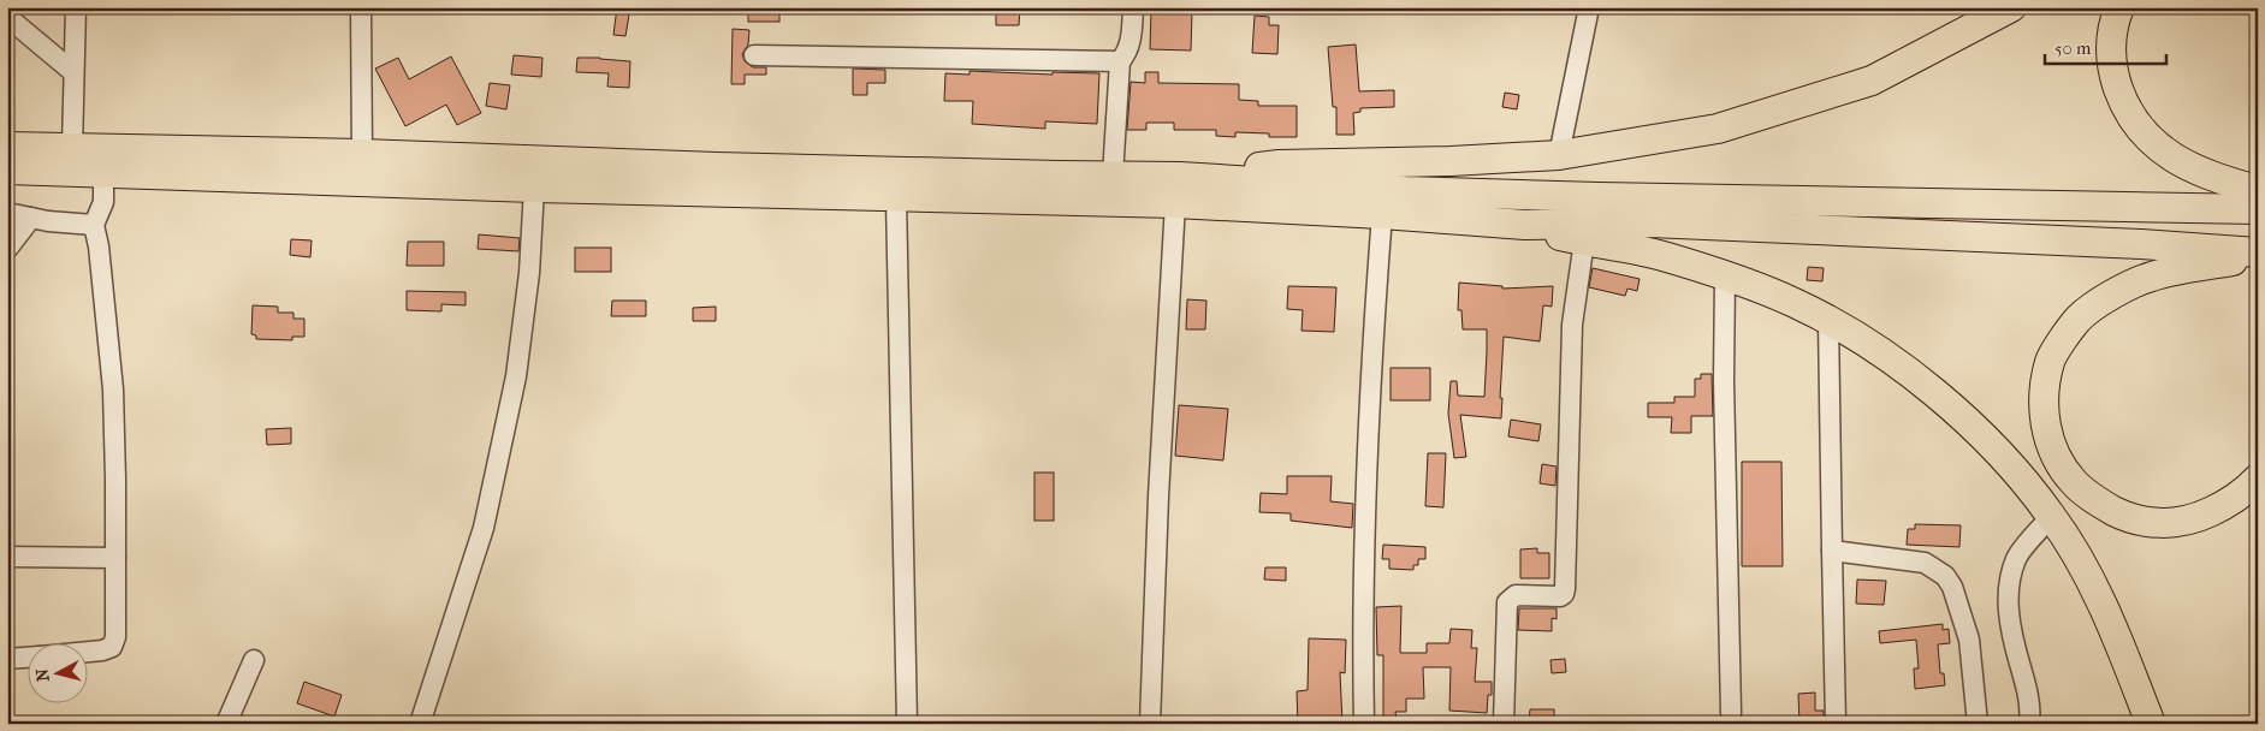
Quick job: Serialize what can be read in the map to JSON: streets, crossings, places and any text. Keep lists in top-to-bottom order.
{
  "scale_bar": "50 m",
  "north": "left"
}
